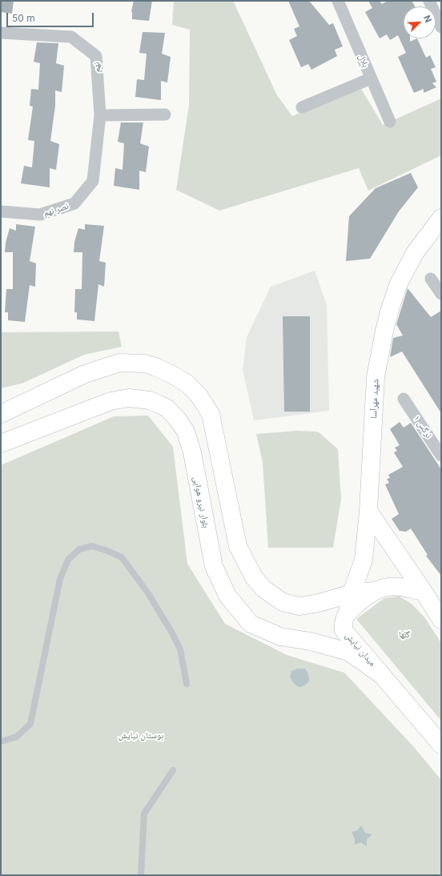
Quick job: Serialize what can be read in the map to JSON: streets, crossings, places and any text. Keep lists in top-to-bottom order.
{
  "streets": {
    "main road": ["شهید مهرآسا", "بلوار نیرو هوایی", "میدان نیایش"],
    "street": [
      "بلال",
      "نهم",
      "نصر نهم",
      "نرگس ۱"
    ]
  },
  "crossings": [
    ["نهم", "نصر نهم"],
    ["شهید مهرآسا", "میدان نیایش"],
    ["بلوار نیرو هوایی", "میدان نیایش"]
  ],
  "parks": ["گلها", "بوستان نیایش"],
  "scale_bar": "50 m",
  "north": "top right"
}
